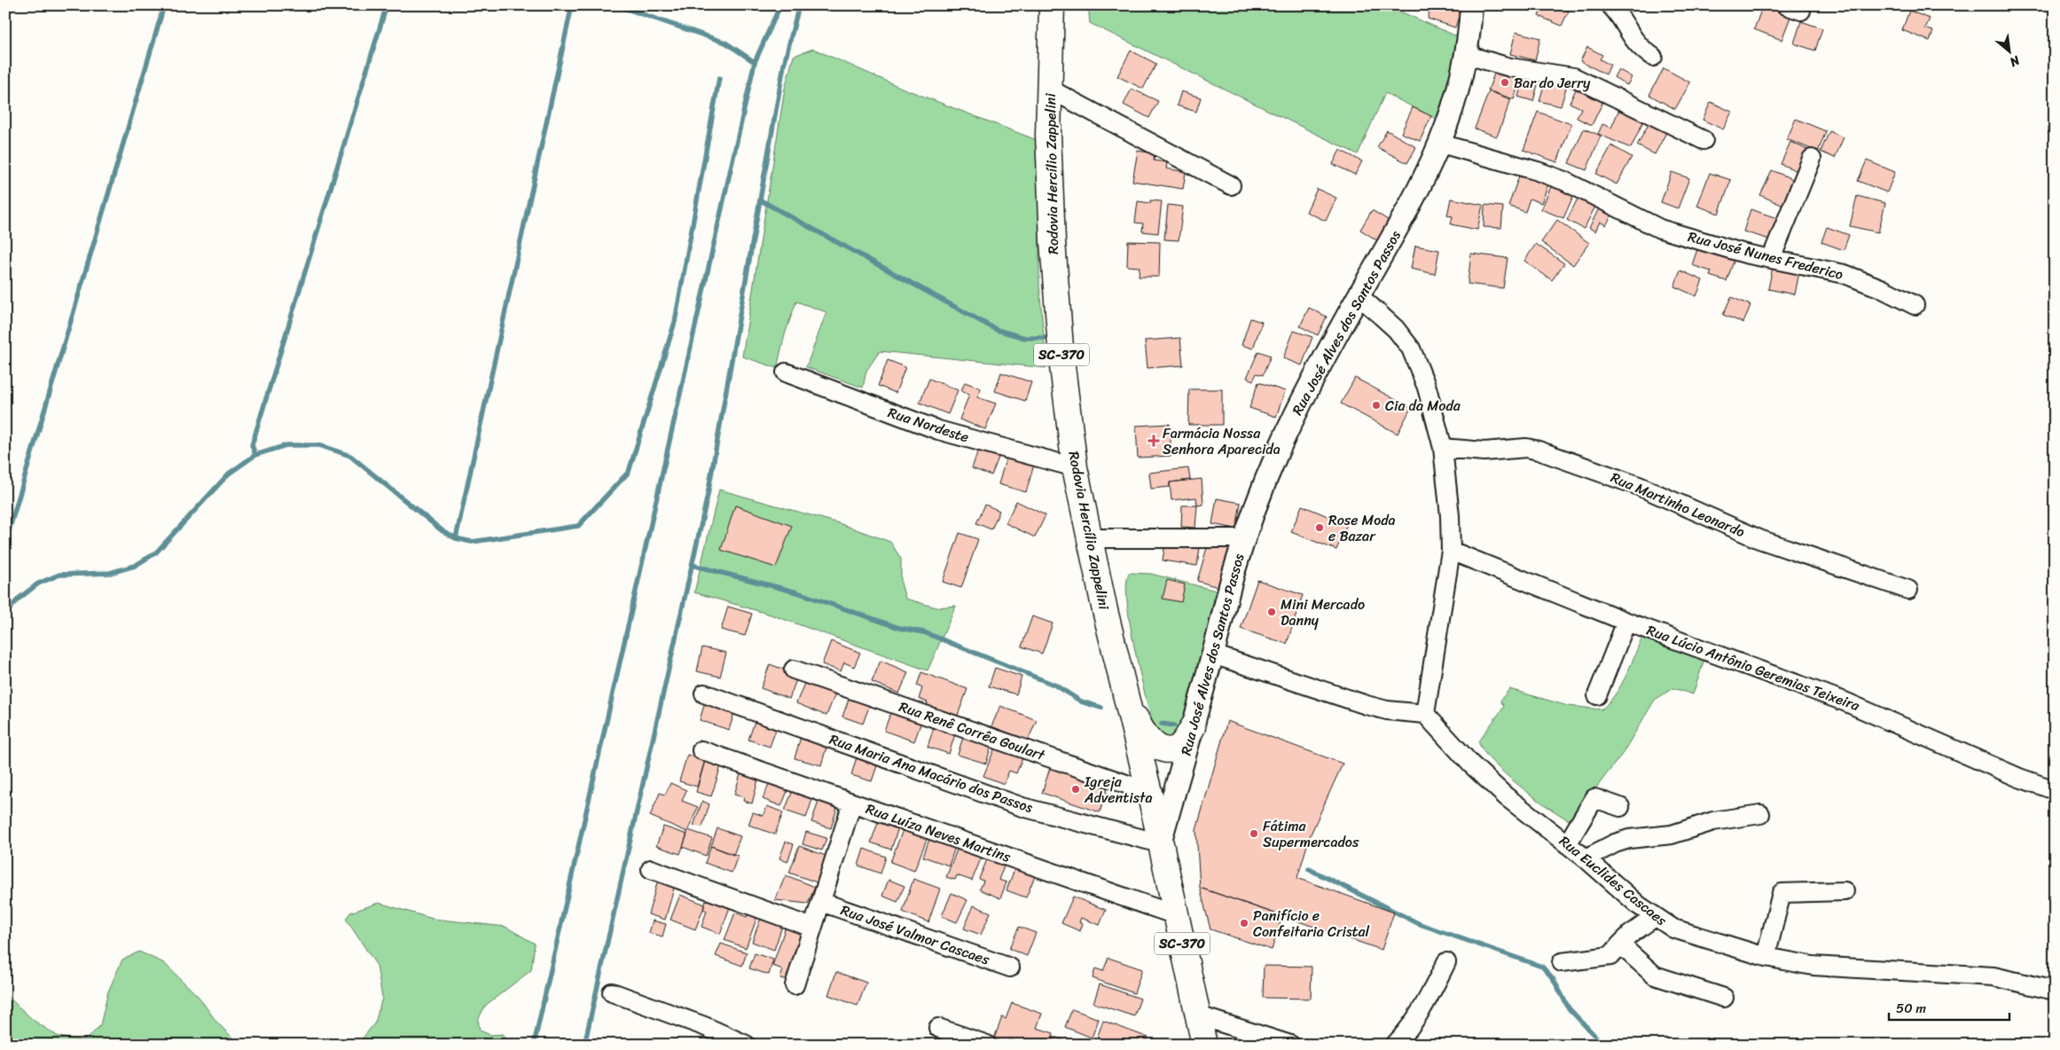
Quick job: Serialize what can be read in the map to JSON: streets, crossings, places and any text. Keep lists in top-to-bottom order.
{
  "streets": {
    "main road": ["Rodovia Hercílio Zappelini", "SC-370"],
    "street": [
      "Rua José Nunes Frederico",
      "Rua José Alves dos Santos Passos",
      "Rua Nordeste",
      "Rua Martinho Leonardo",
      "Rua Lúcio Antônio Geremias Teixeira",
      "Rua Renê Corrêa Goulart",
      "Rua Maria Ana Macário dos Passos",
      "Rua Luíza Neves Martins",
      "Rua Euclides Cascaes",
      "Rua José Valmor Cascaes"
    ]
  },
  "crossings": [
    ["Rodovia Hercílio Zappelini", "Rua José Alves dos Santos Passos"],
    ["Rodovia Hercílio Zappelini", "Rua Nordeste"],
    ["Rodovia Hercílio Zappelini", "Rua Renê Corrêa Goulart"],
    ["Rodovia Hercílio Zappelini", "Rua Maria Ana Macário dos Passos"],
    ["Rodovia Hercílio Zappelini", "Rua Luíza Neves Martins"],
    ["Rua José Nunes Frederico", "Rua José Alves dos Santos Passos"],
    ["Rua José Alves dos Santos Passos", "Rua Renê Corrêa Goulart"],
    ["Rua José Alves dos Santos Passos", "Rua Maria Ana Macário dos Passos"]
  ],
  "places": {
    "other": [
      "Bar do Jerry",
      "Cia da Moda",
      "Rose Moda e Bazar",
      "Mini Mercado Danny",
      "Igreja Adventista",
      "Fátima Supermercados",
      "Panifício e Confeitaria Cristal"
    ],
    "health": ["Farmácia Nossa Senhora Aparecida"]
  },
  "scale_bar": "50 m",
  "north": "bottom right"
}
